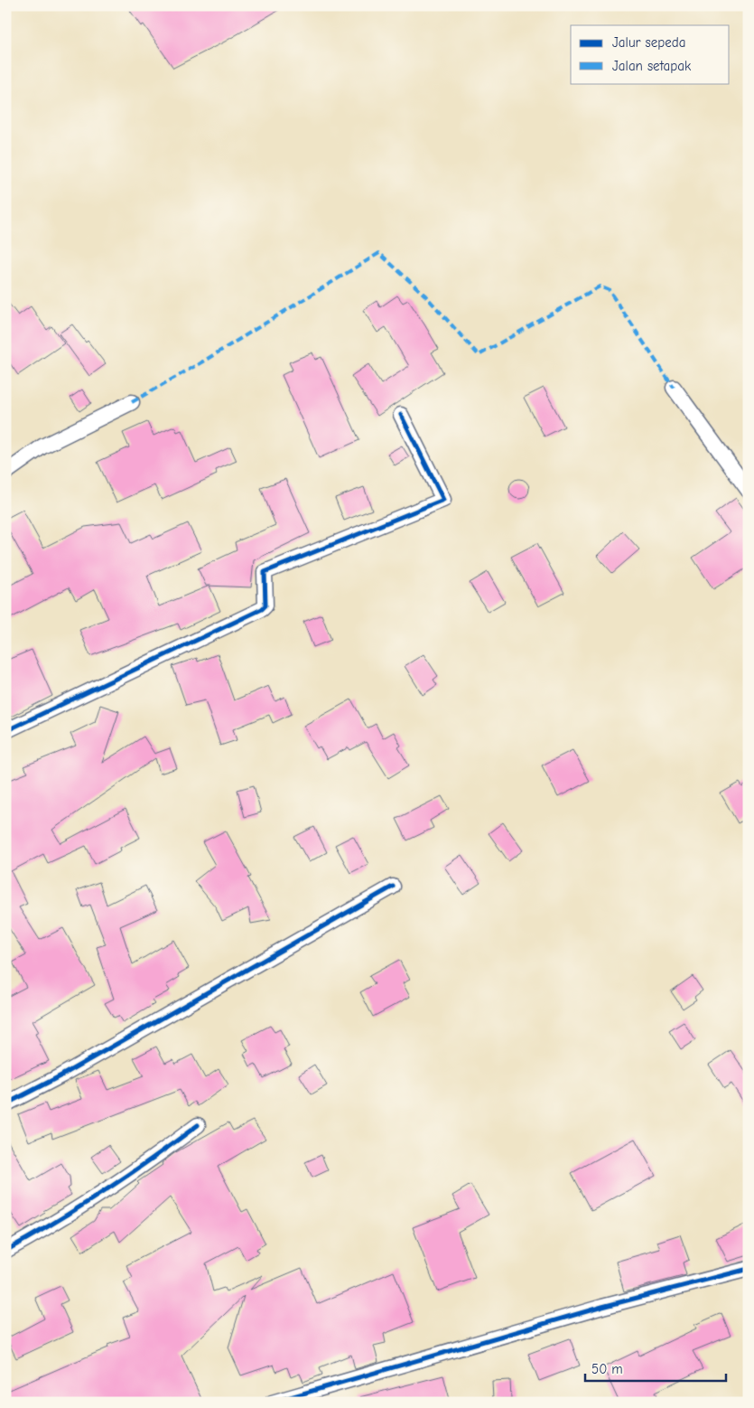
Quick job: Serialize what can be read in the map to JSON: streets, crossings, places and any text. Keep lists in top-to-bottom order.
{
  "legend": ["Jalur sepeda", "Jalan setapak"],
  "scale_bar": "50 m"
}
